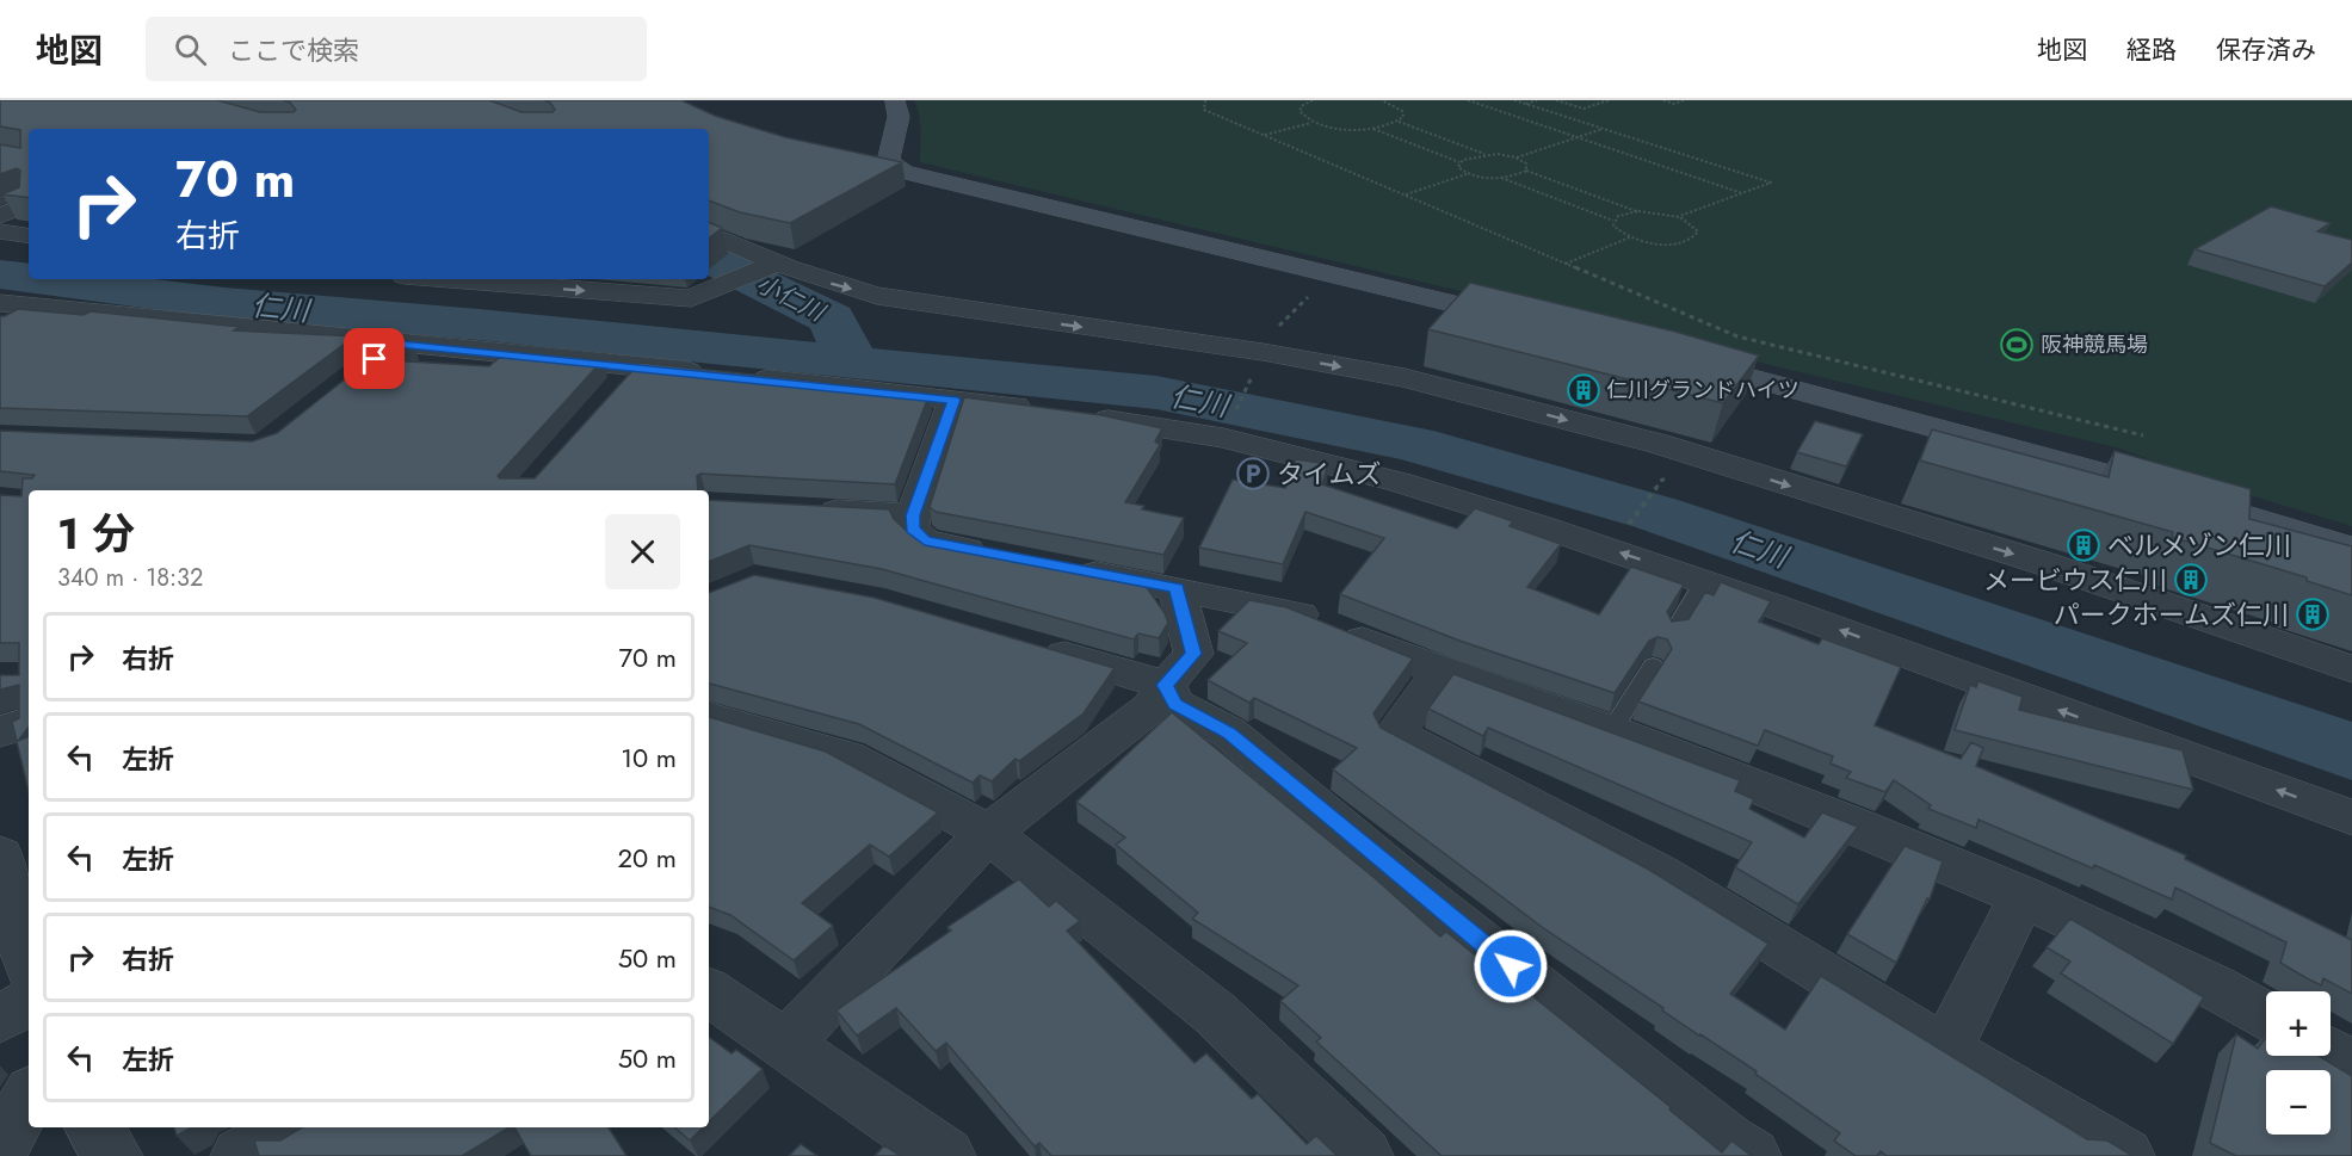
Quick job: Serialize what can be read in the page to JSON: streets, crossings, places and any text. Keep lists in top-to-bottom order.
{
  "water": ["小仁川", "仁川"],
  "places": {
    "sports": ["阪神競馬場"],
    "building": [
      "仁川グランドハイツ",
      "ベルメゾン仁川",
      "メービウス仁川",
      "パークホームズ仁川"
    ],
    "parking": ["タイムズ"]
  },
  "page": {
    "header": "地図",
    "search": "ここで検索",
    "nav": ["地図", "経路", "保存済み"],
    "turn": ["70 m", "右折"],
    "heading": ["1 分", "340 m · 18:32"],
    "list": [
      {
        "name": "右折",
        "value": "70 m"
      },
      {
        "name": "左折",
        "value": "10 m"
      },
      {
        "name": "左折",
        "value": "20 m"
      },
      {
        "name": "右折",
        "value": "50 m"
      },
      {
        "name": "左折",
        "value": "50 m"
      }
    ],
    "map_buttons": ["+", "−"]
  }
}
